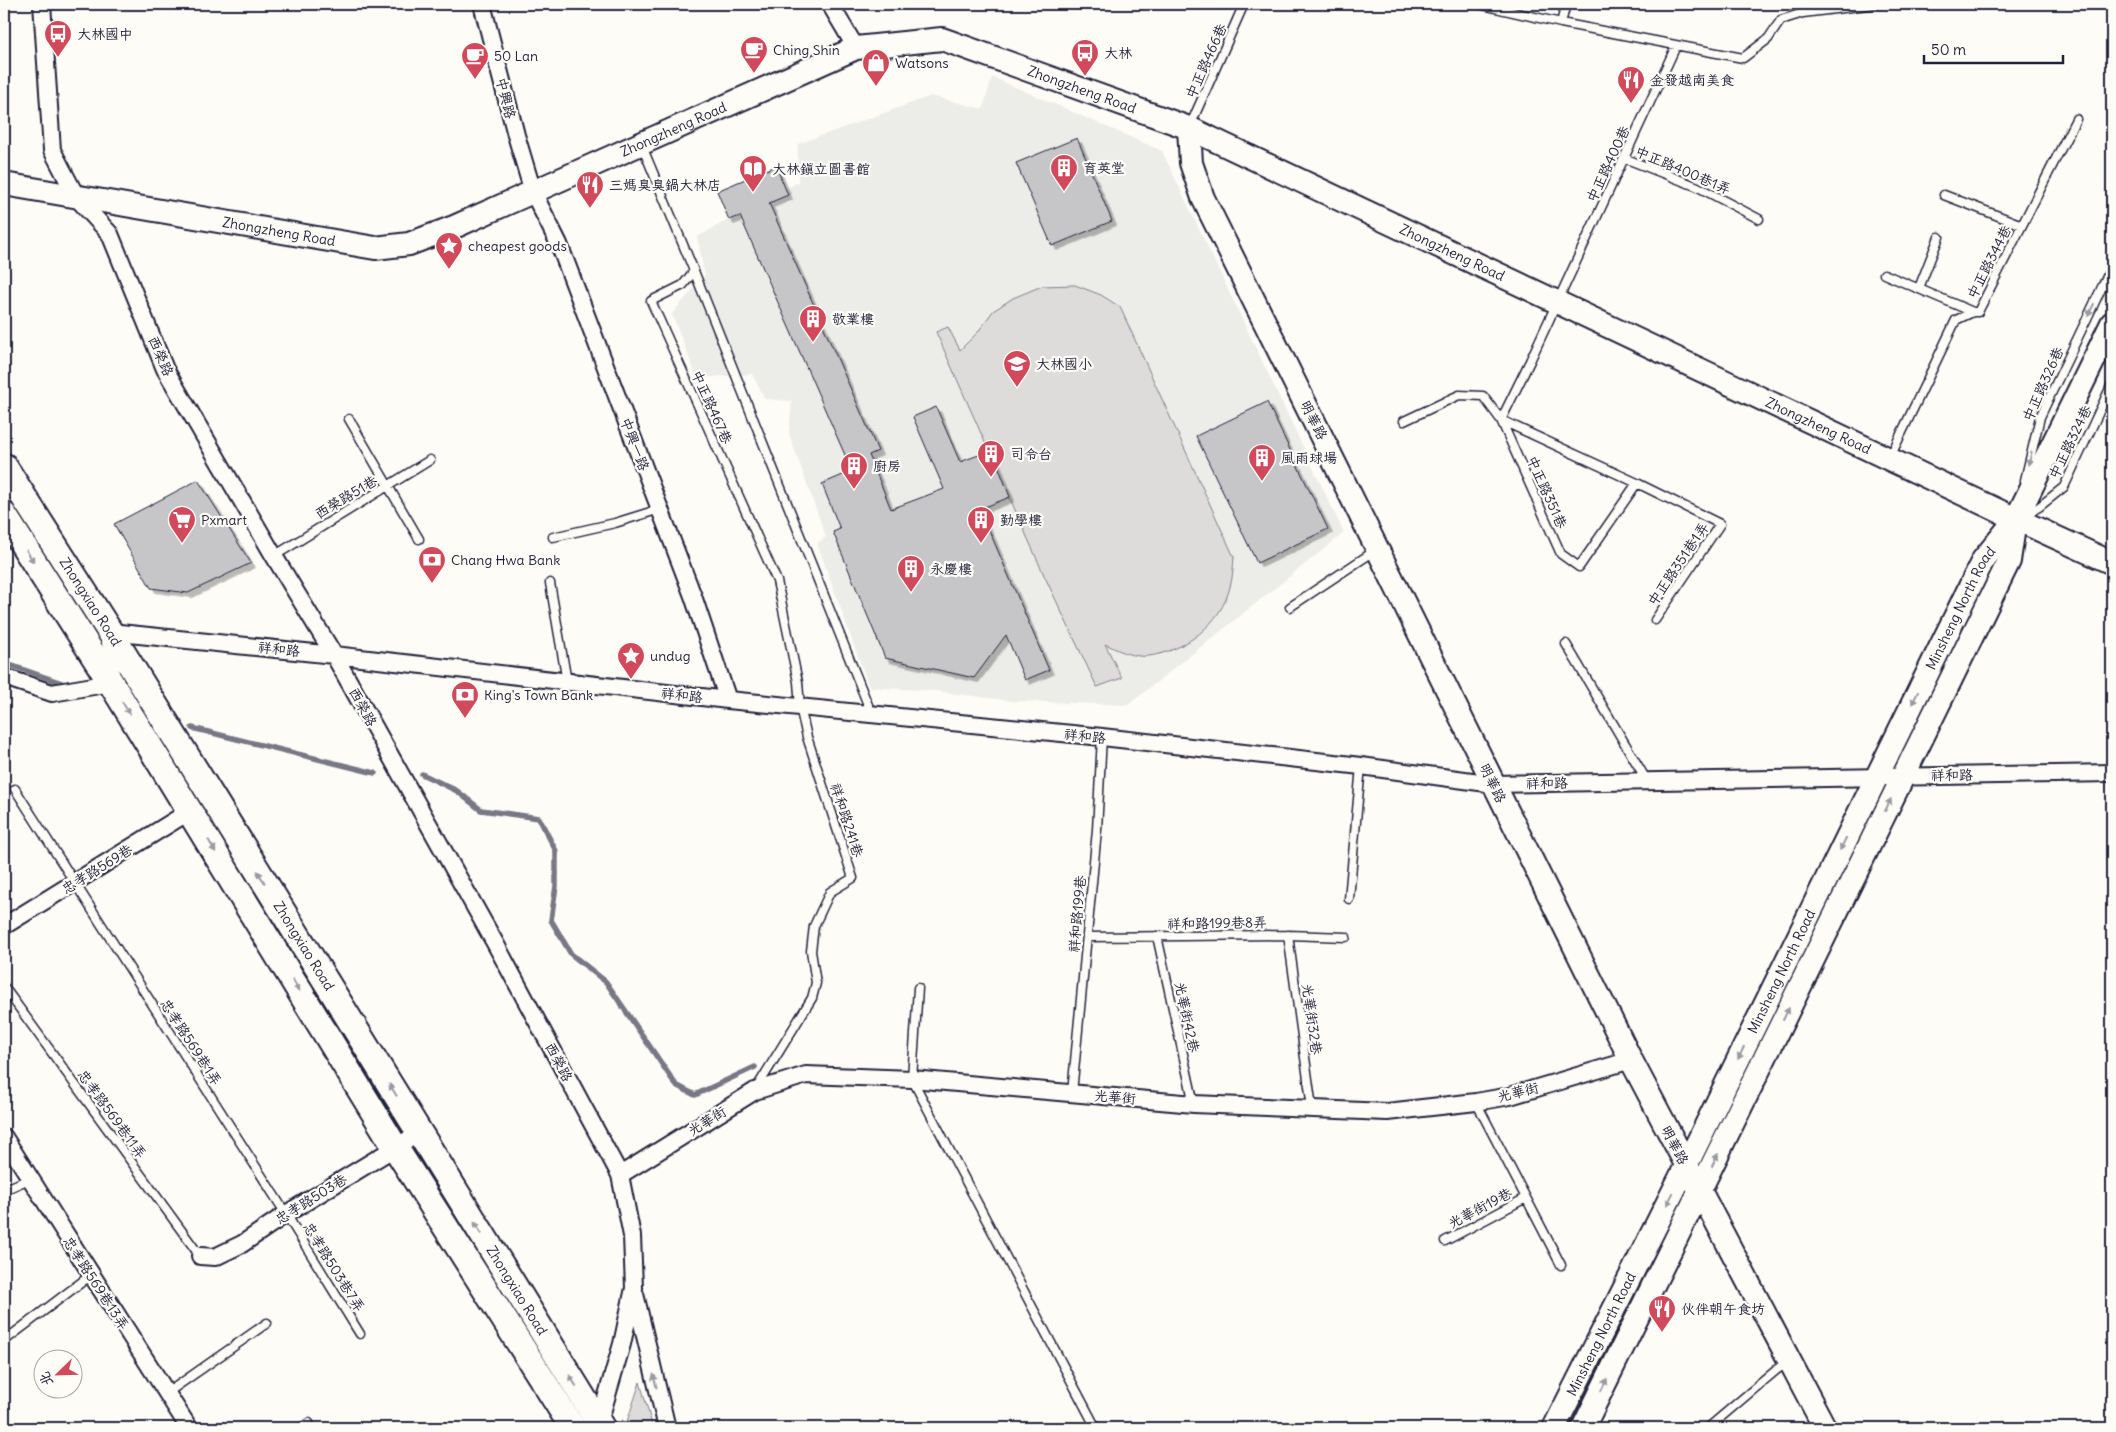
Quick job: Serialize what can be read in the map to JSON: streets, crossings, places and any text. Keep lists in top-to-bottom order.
{
  "streets": {
    "main road": ["Zhongxiao Road"],
    "street": [
      "Zhongzheng Road",
      "中興路",
      "西榮路",
      "明華路",
      "中興一路",
      "Minsheng North Road",
      "祥和路",
      "忠孝路569巷",
      "光華街",
      "忠孝路503巷",
      "忠孝路569巷13弄"
    ],
    "lane": [
      "中正路466巷",
      "中正路400巷",
      "中正路400巷1弄",
      "中正路344巷",
      "中正路326巷",
      "中正路467巷",
      "中正路324巷",
      "中正路351巷",
      "西榮路51巷",
      "中正路351巷1弄",
      "祥和路241巷",
      "祥和路199巷",
      "祥和路199巷8弄",
      "光華街42巷",
      "光華街32巷",
      "忠孝路569巷1弄",
      "忠孝路569巷11弄",
      "光華街19巷",
      "忠孝路503巷7弄"
    ]
  },
  "crossings": [
    ["中正路466巷", "Zhongzheng Road"],
    ["中正路466巷", "明華路"],
    ["Zhongzheng Road", "中興路"],
    ["Zhongzheng Road", "中正路400巷"],
    ["Zhongzheng Road", "中正路344巷"],
    ["Zhongzheng Road", "西榮路"],
    ["Zhongzheng Road", "中正路326巷"],
    ["Zhongzheng Road", "明華路"],
    ["Zhongzheng Road", "中正路324巷"],
    ["Zhongzheng Road", "中興一路"],
    ["Zhongzheng Road", "Minsheng North Road"],
    ["中興路", "中興一路"],
    ["中正路400巷", "中正路400巷1弄"],
    ["西榮路", "西榮路51巷"],
    ["西榮路", "Zhongxiao Road"],
    ["西榮路", "祥和路"],
    ["西榮路", "光華街"],
    ["中正路326巷", "中正路324巷"],
    ["中正路326巷", "Minsheng North Road"],
    ["中正路467巷", "祥和路"],
    ["中正路467巷", "祥和路241巷"],
    ["明華路", "Minsheng North Road"],
    ["明華路", "祥和路"],
    ["明華路", "光華街"],
    ["中正路324巷", "Minsheng North Road"],
    ["中興一路", "祥和路"],
    ["中正路351巷", "中正路351巷1弄"],
    ["Zhongxiao Road", "祥和路"],
    ["Zhongxiao Road", "忠孝路569巷"],
    ["Zhongxiao Road", "忠孝路503巷"],
    ["Minsheng North Road", "祥和路"],
    ["祥和路", "祥和路241巷"],
    ["祥和路", "祥和路199巷"],
    ["祥和路241巷", "光華街"],
    ["忠孝路569巷", "忠孝路569巷1弄"],
    ["祥和路199巷", "祥和路199巷8弄"],
    ["祥和路199巷", "光華街"],
    ["祥和路199巷8弄", "光華街42巷"],
    ["祥和路199巷8弄", "光華街32巷"],
    ["光華街42巷", "光華街"],
    ["光華街32巷", "光華街"],
    ["忠孝路569巷1弄", "忠孝路503巷"],
    ["忠孝路569巷1弄", "忠孝路503巷7弄"],
    ["光華街", "光華街19巷"],
    ["忠孝路569巷11弄", "忠孝路503巷"],
    ["忠孝路503巷", "忠孝路503巷7弄"]
  ],
  "one_way": ["中正路326巷"],
  "places": {
    "bus stop": ["大林國中", "大林"],
    "cafe": ["Ching Shin", "50 Lan"],
    "shop": ["Watsons"],
    "restaurant": ["金發越南美食", "三媽臭臭鍋大林店", "伙伴朝午食坊"],
    "building": [
      "育英堂",
      "敬業樓",
      "司令台",
      "風雨球場",
      "廚房",
      "勤學樓",
      "永慶樓"
    ],
    "library": ["大林鎮立圖書館"],
    "place": ["cheapest goods", "undug"],
    "school or university": ["大林國小"],
    "supermarket": ["Pxmart"],
    "bank": ["Chang Hwa Bank", "King's Town Bank"]
  },
  "scale_bar": "50 m",
  "north": "bottom left"
}
